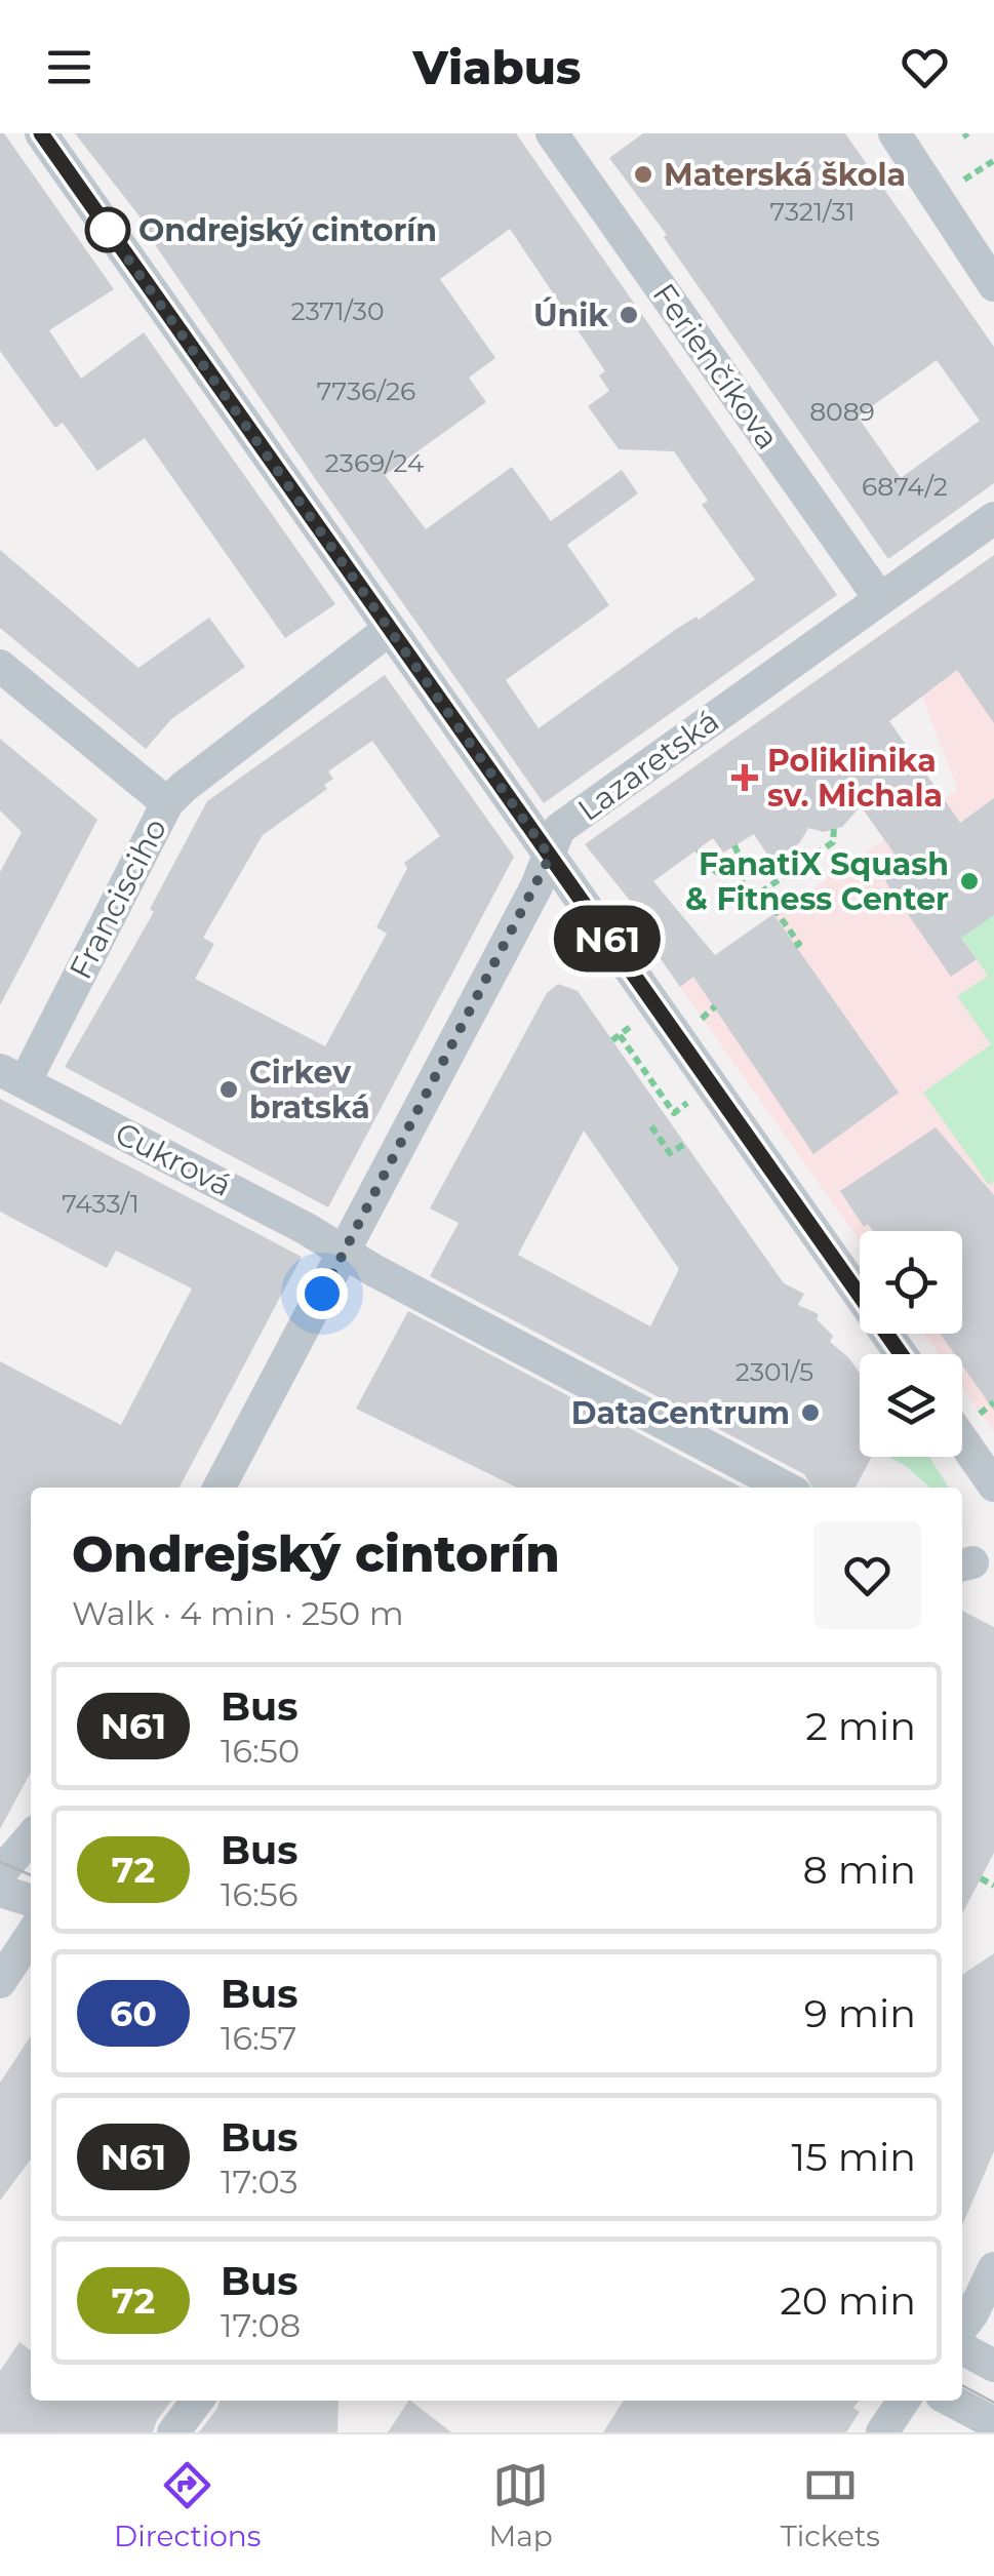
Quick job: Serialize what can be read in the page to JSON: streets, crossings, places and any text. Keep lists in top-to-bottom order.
{
  "streets": {
    "street": [
      "Ferienčíkova",
      "Lazaretská",
      "Francisciho",
      "Cukrová"
    ]
  },
  "crossings": [
    ["Ferienčíkova", "Lazaretská"],
    ["Lazaretská", "Cukrová"],
    ["Francisciho", "Cukrová"]
  ],
  "places": {
    "other": [
      "Materská škola",
      "Ondrejský cintorín",
      "Únik",
      "FanatiX Squash & Fitness Center",
      "Cirkev bratská",
      "DataCentrum"
    ],
    "health": ["Poliklinika sv. Michala"]
  },
  "lines": ["bus line N61"],
  "house_numbers": [
    "7321/31",
    "2371/30",
    "7736/26",
    "8089",
    "2369/24",
    "6874/2",
    "7433/1",
    "2301/5"
  ],
  "page": {
    "header": "Viabus",
    "on_map": "N61",
    "heading": ["Ondrejský cintorín", "Walk · 4 min · 250 m"],
    "list": [
      {
        "mark": "N61",
        "name": "Bus",
        "note": "16:50",
        "value": "2 min"
      },
      {
        "mark": "72",
        "name": "Bus",
        "note": "16:56",
        "value": "8 min"
      },
      {
        "mark": "60",
        "name": "Bus",
        "note": "16:57",
        "value": "9 min"
      },
      {
        "mark": "N61",
        "name": "Bus",
        "note": "17:03",
        "value": "15 min"
      },
      {
        "mark": "72",
        "name": "Bus",
        "note": "17:08",
        "value": "20 min"
      }
    ],
    "tabs": ["Directions", "Map", "Tickets"]
  }
}
